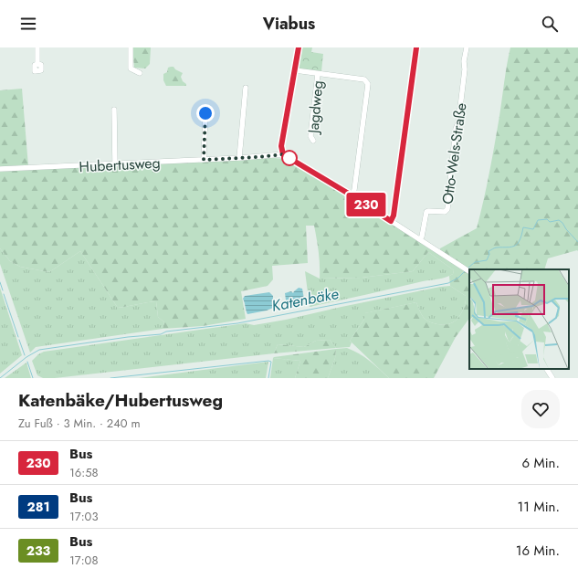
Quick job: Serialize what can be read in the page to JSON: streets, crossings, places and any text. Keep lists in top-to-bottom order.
{
  "streets": {
    "street": ["Jagdweg", "Otto-Wels-Straße", "Hubertusweg"]
  },
  "water": ["Katenbäke"],
  "lines": ["bus line 230"],
  "page": {
    "header": "Viabus",
    "on_map": "230",
    "heading": ["Katenbäke/Hubertusweg", "Zu Fuß · 3 Min. · 240 m"],
    "list": [
      {
        "mark": "230",
        "name": "Bus",
        "note": "16:58",
        "value": "6 Min."
      },
      {
        "mark": "281",
        "name": "Bus",
        "note": "17:03",
        "value": "11 Min."
      },
      {
        "mark": "233",
        "name": "Bus",
        "note": "17:08",
        "value": "16 Min."
      }
    ]
  }
}
